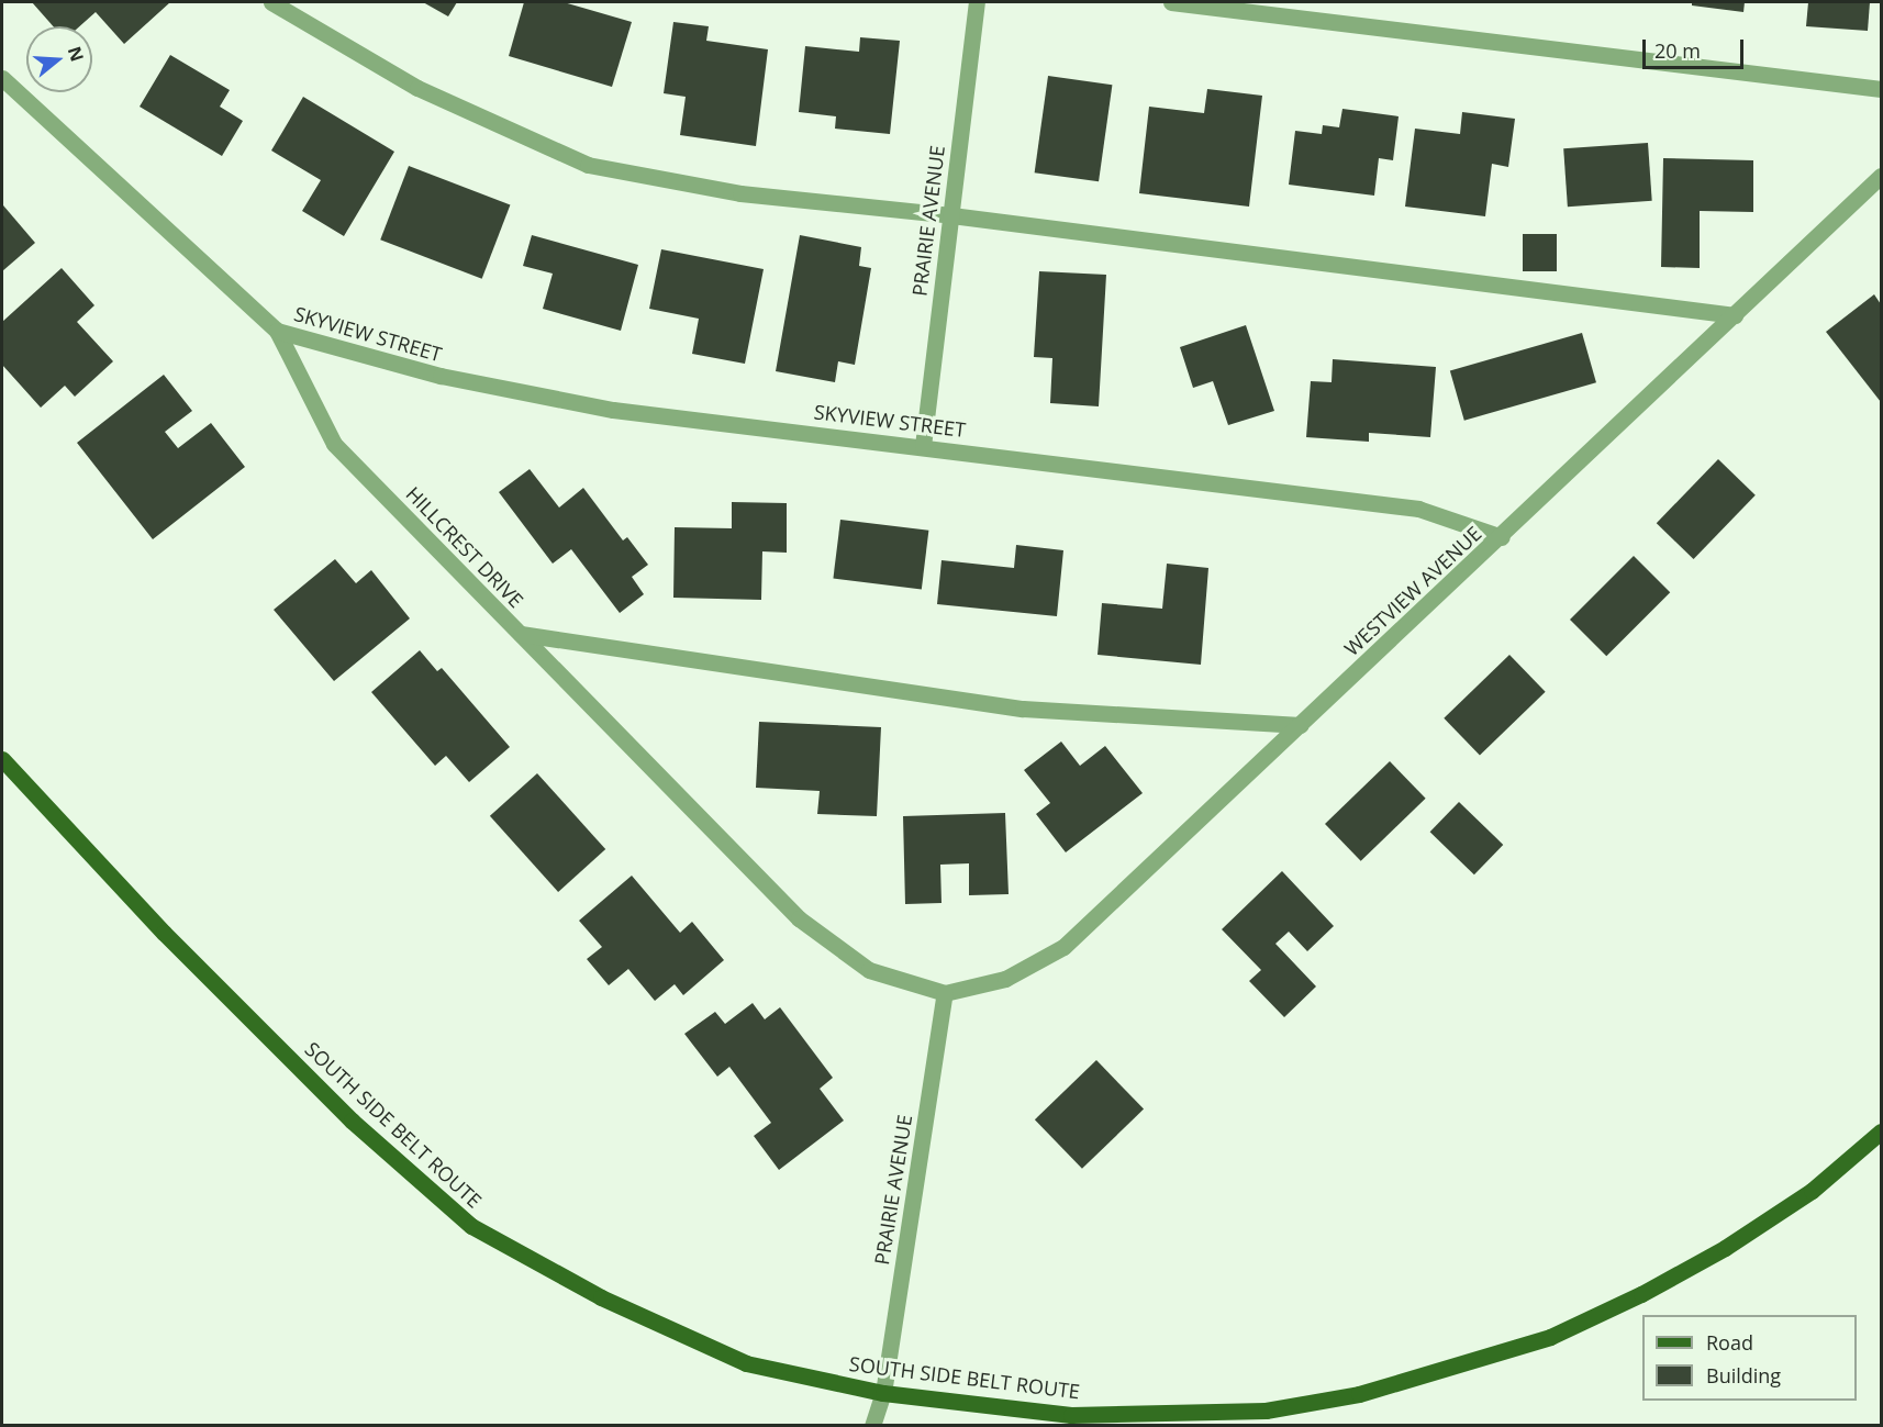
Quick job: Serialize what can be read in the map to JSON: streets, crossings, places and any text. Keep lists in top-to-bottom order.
{
  "streets": {
    "main road": ["SOUTH SIDE BELT ROUTE"],
    "street": [
      "PRAIRIE AVENUE",
      "SKYVIEW STREET",
      "HILLCREST DRIVE",
      "WESTVIEW AVENUE"
    ]
  },
  "crossings": [
    ["PRAIRIE AVENUE", "SKYVIEW STREET"],
    ["PRAIRIE AVENUE", "HILLCREST DRIVE"],
    ["PRAIRIE AVENUE", "WESTVIEW AVENUE"],
    ["PRAIRIE AVENUE", "SOUTH SIDE BELT ROUTE"],
    ["SKYVIEW STREET", "HILLCREST DRIVE"],
    ["SKYVIEW STREET", "WESTVIEW AVENUE"],
    ["HILLCREST DRIVE", "WESTVIEW AVENUE"]
  ],
  "legend": ["Road", "Building"],
  "scale_bar": "20 m",
  "north": "right"
}
